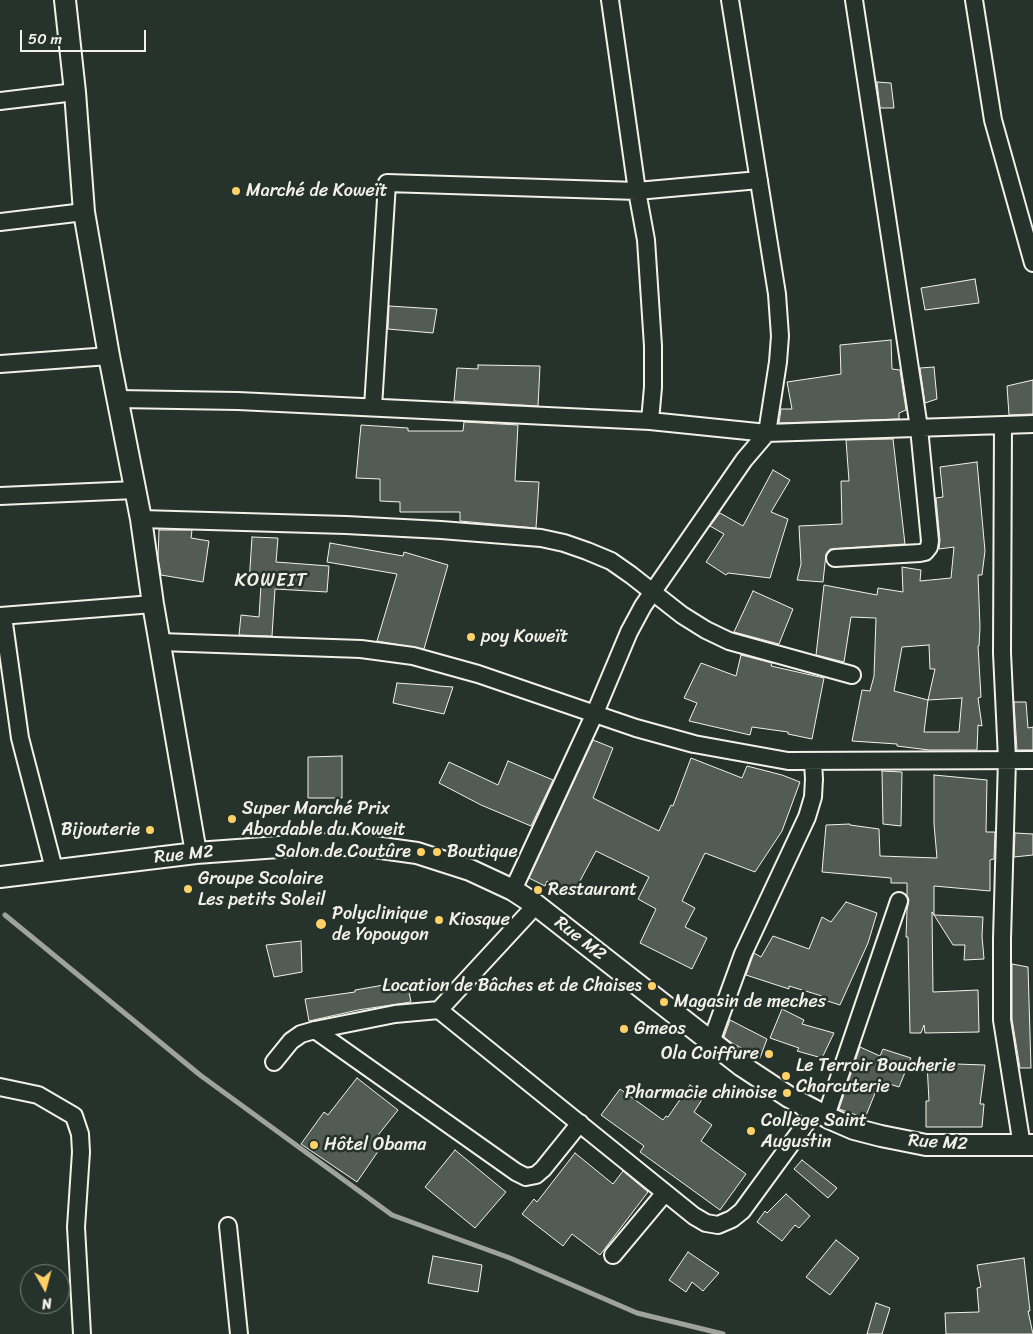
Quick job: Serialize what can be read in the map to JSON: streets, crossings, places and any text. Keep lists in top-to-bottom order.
{
  "streets": {
    "street": ["Rue M2"]
  },
  "districts": ["KOWEIT"],
  "places": [
    "Marché de Koweït",
    "poy Koweït",
    "Super Marché Prix Abordable du Koweit",
    "Bijouterie",
    "Salon de Coutûre",
    "Boutique",
    "Groupe Scolaire Les petits Soleil",
    "Restaurant",
    "Kiosque",
    "Polyclinique de Yopougon",
    "Location de Bâches et de Chaises",
    "Magasin de meches",
    "Gmeos",
    "Ola Coiffure",
    "Le Terroir Boucherie Charcuterie",
    "Pharmacie chinoise",
    "Collège Saint Augustin",
    "Hôtel Obama"
  ],
  "scale_bar": "50 m",
  "north": "bottom"
}
